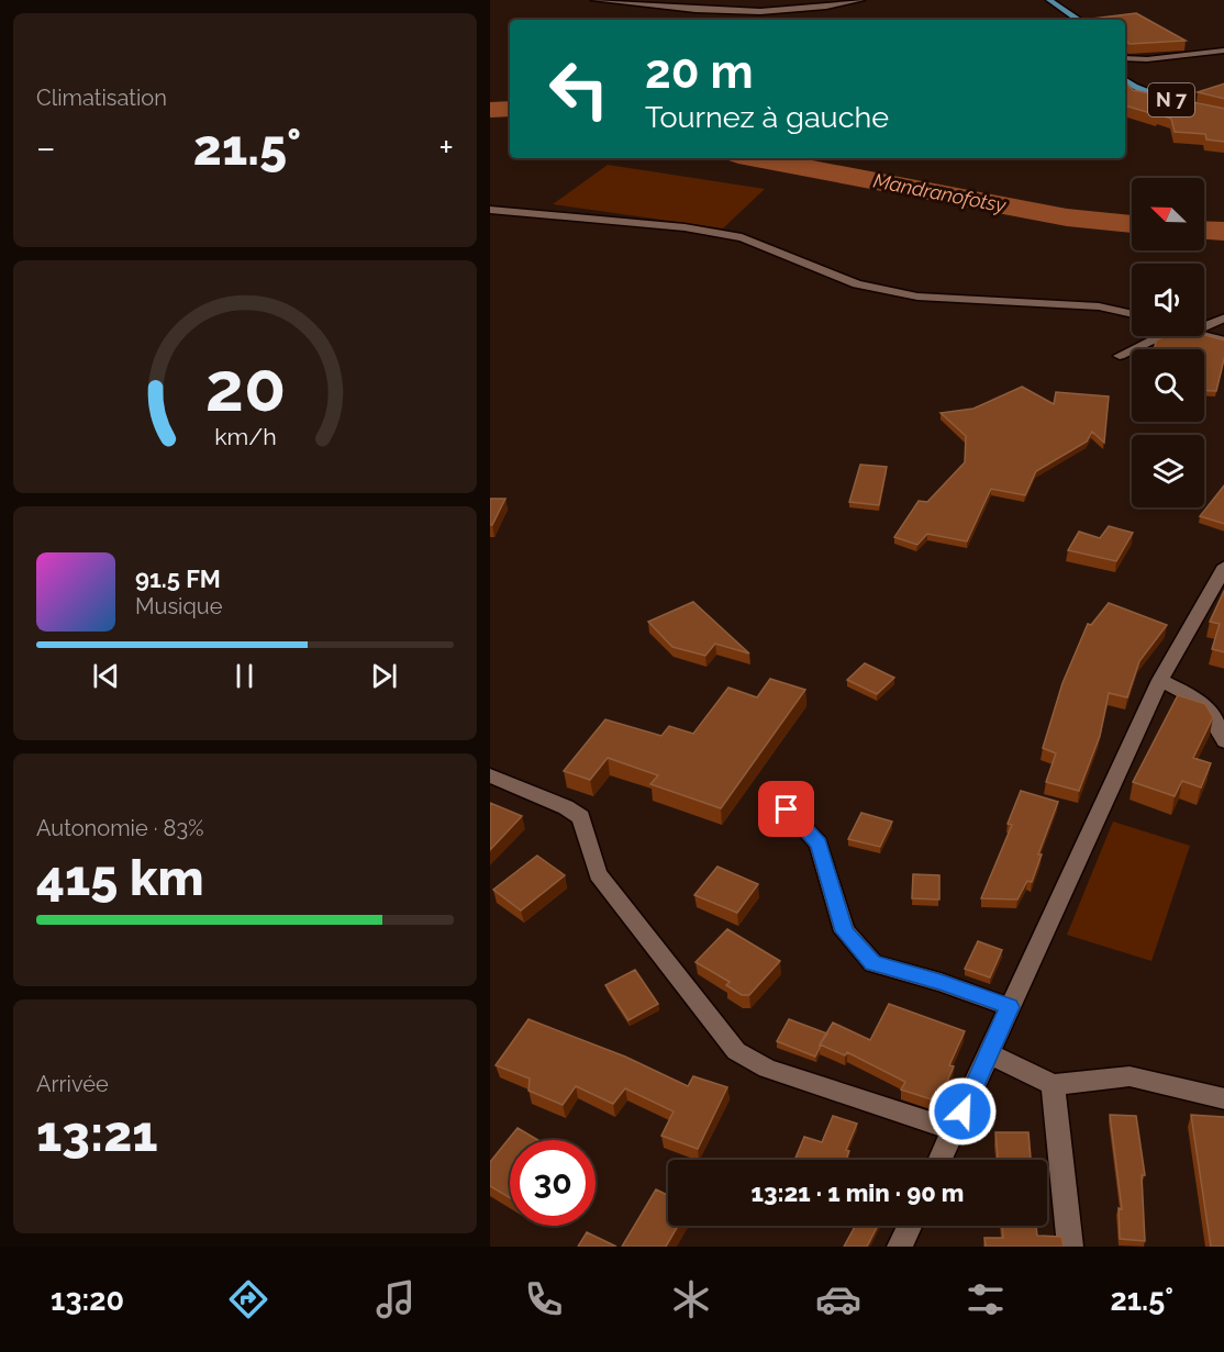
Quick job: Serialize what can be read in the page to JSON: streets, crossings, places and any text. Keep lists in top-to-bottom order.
{
  "streets": {
    "main road": ["N 7"]
  },
  "water": ["Mandranofotsy"],
  "north": "top left",
  "page": {
    "tile": [
      "Climatisation",
      ["Autonomie · 83%", "415 km"],
      ["Arrivée", "13:21"]
    ],
    "turn": ["20 m", "Tournez à gauche"],
    "heat": ["−", "21.5°", "+"],
    "song": ["91.5 FM", "Musique"],
    "limit": "30",
    "trip": "13:21 · 1 min · 90 m",
    "tabs": ["13:20", "21.5°"],
    "gauge": ["20", "km/h"]
  }
}
